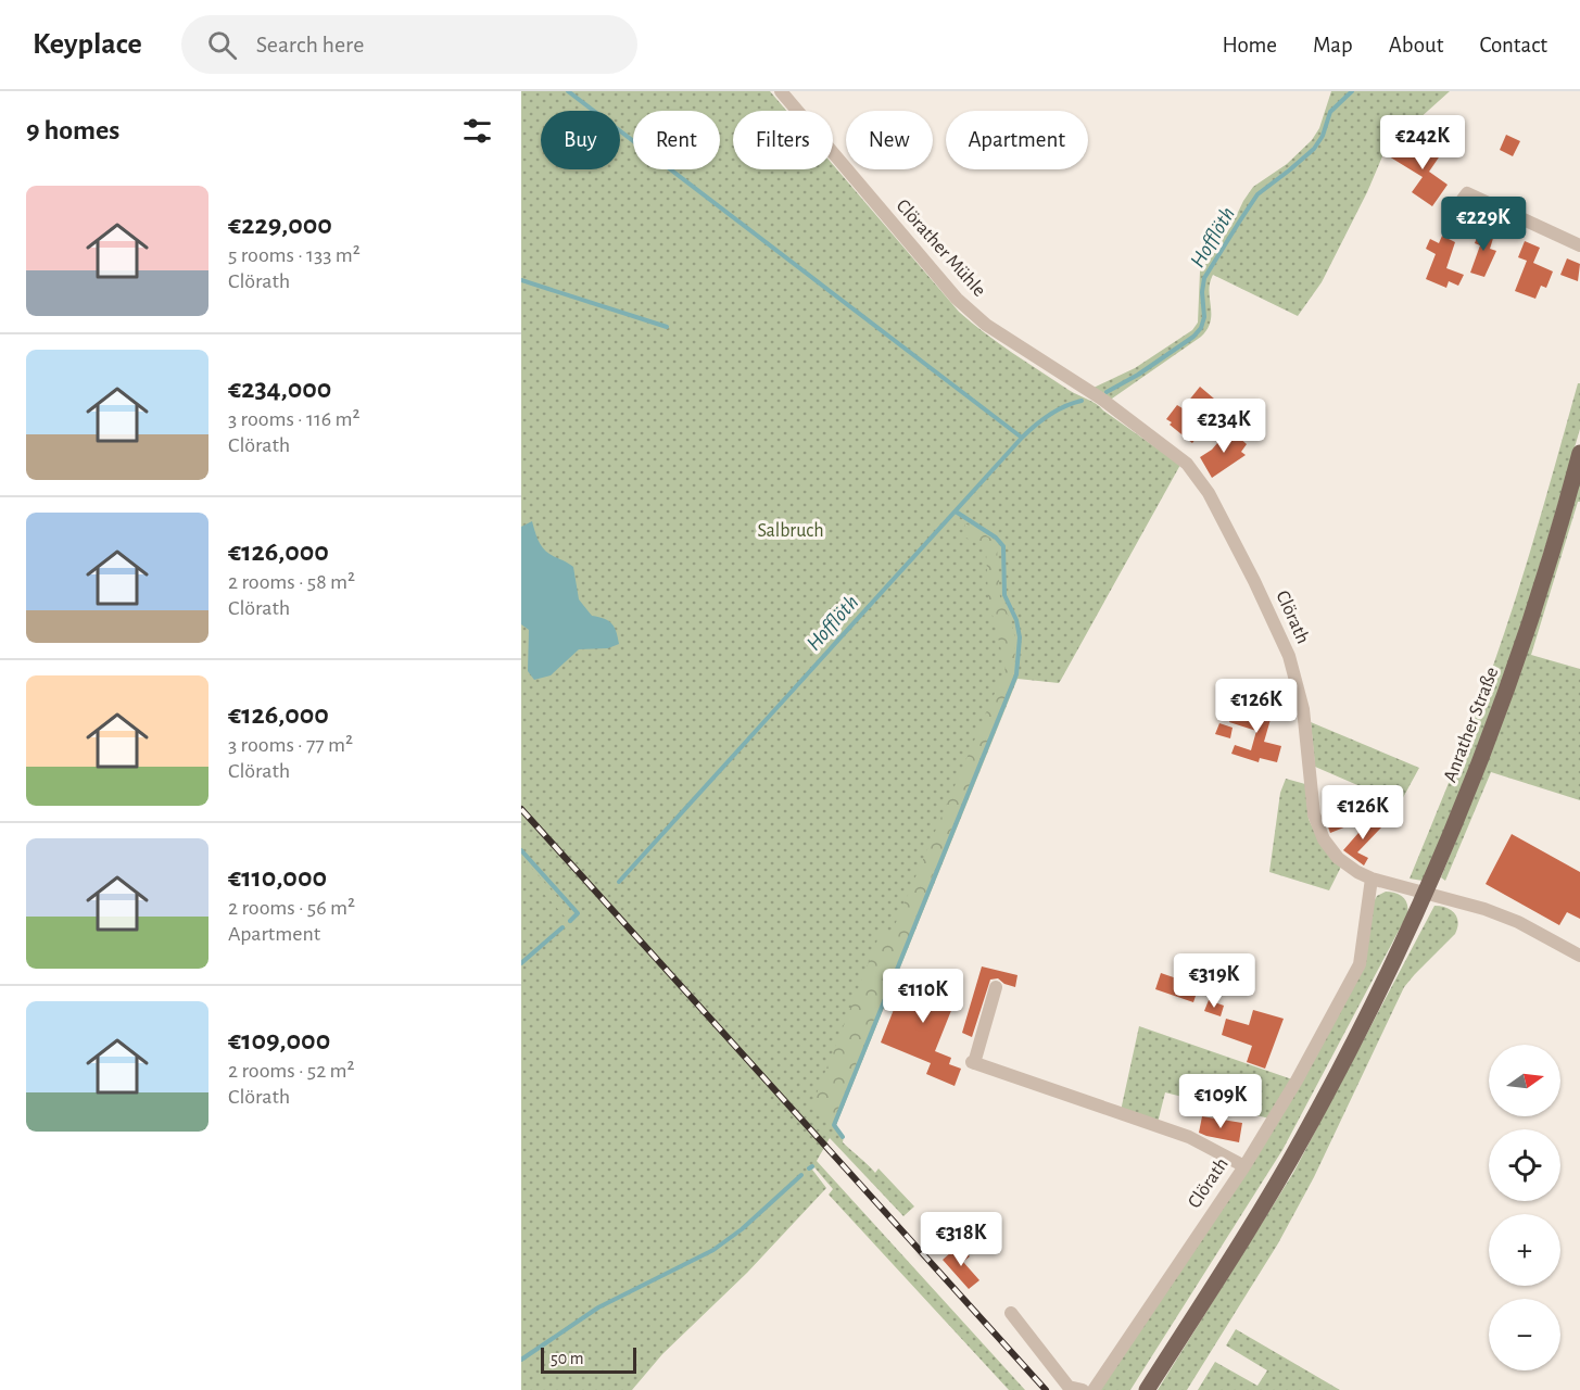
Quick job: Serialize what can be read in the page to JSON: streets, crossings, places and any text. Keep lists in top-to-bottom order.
{
  "streets": {
    "main road": ["Anrather Straße"],
    "street": ["Clörather Mühle", "Clörath"]
  },
  "crossings": [
    ["Clörather Mühle", "Clörath"],
    ["Clörath", "Anrather Straße"]
  ],
  "water": ["Hofflöth"],
  "parks": ["Salbruch"],
  "scale_bar": "50 m",
  "north": "right",
  "page": {
    "header": "Keyplace",
    "search": "Search here",
    "nav": [
      "Home",
      "Map",
      "About",
      "Contact"
    ],
    "heading": "9 homes",
    "chip": [
      "Buy",
      "Rent",
      "Filters",
      "New",
      "Apartment"
    ],
    "price": [
      "€242K",
      "€229K",
      "€234K",
      "€126K",
      "€126K",
      "€319K",
      "€110K",
      "€109K",
      "€318K"
    ],
    "list": [
      {
        "name": "€229,000",
        "note": "5 rooms · 133 m² · Clörath"
      },
      {
        "name": "€234,000",
        "note": "3 rooms · 116 m² · Clörath"
      },
      {
        "name": "€126,000",
        "note": "2 rooms · 58 m² · Clörath"
      },
      {
        "name": "€126,000",
        "note": "3 rooms · 77 m² · Clörath"
      },
      {
        "name": "€110,000",
        "note": "2 rooms · 56 m² · Apartment"
      },
      {
        "name": "€109,000",
        "note": "2 rooms · 52 m² · Clörath"
      }
    ],
    "map_buttons": ["+", "−"],
    "scale": "50 m"
  }
}
